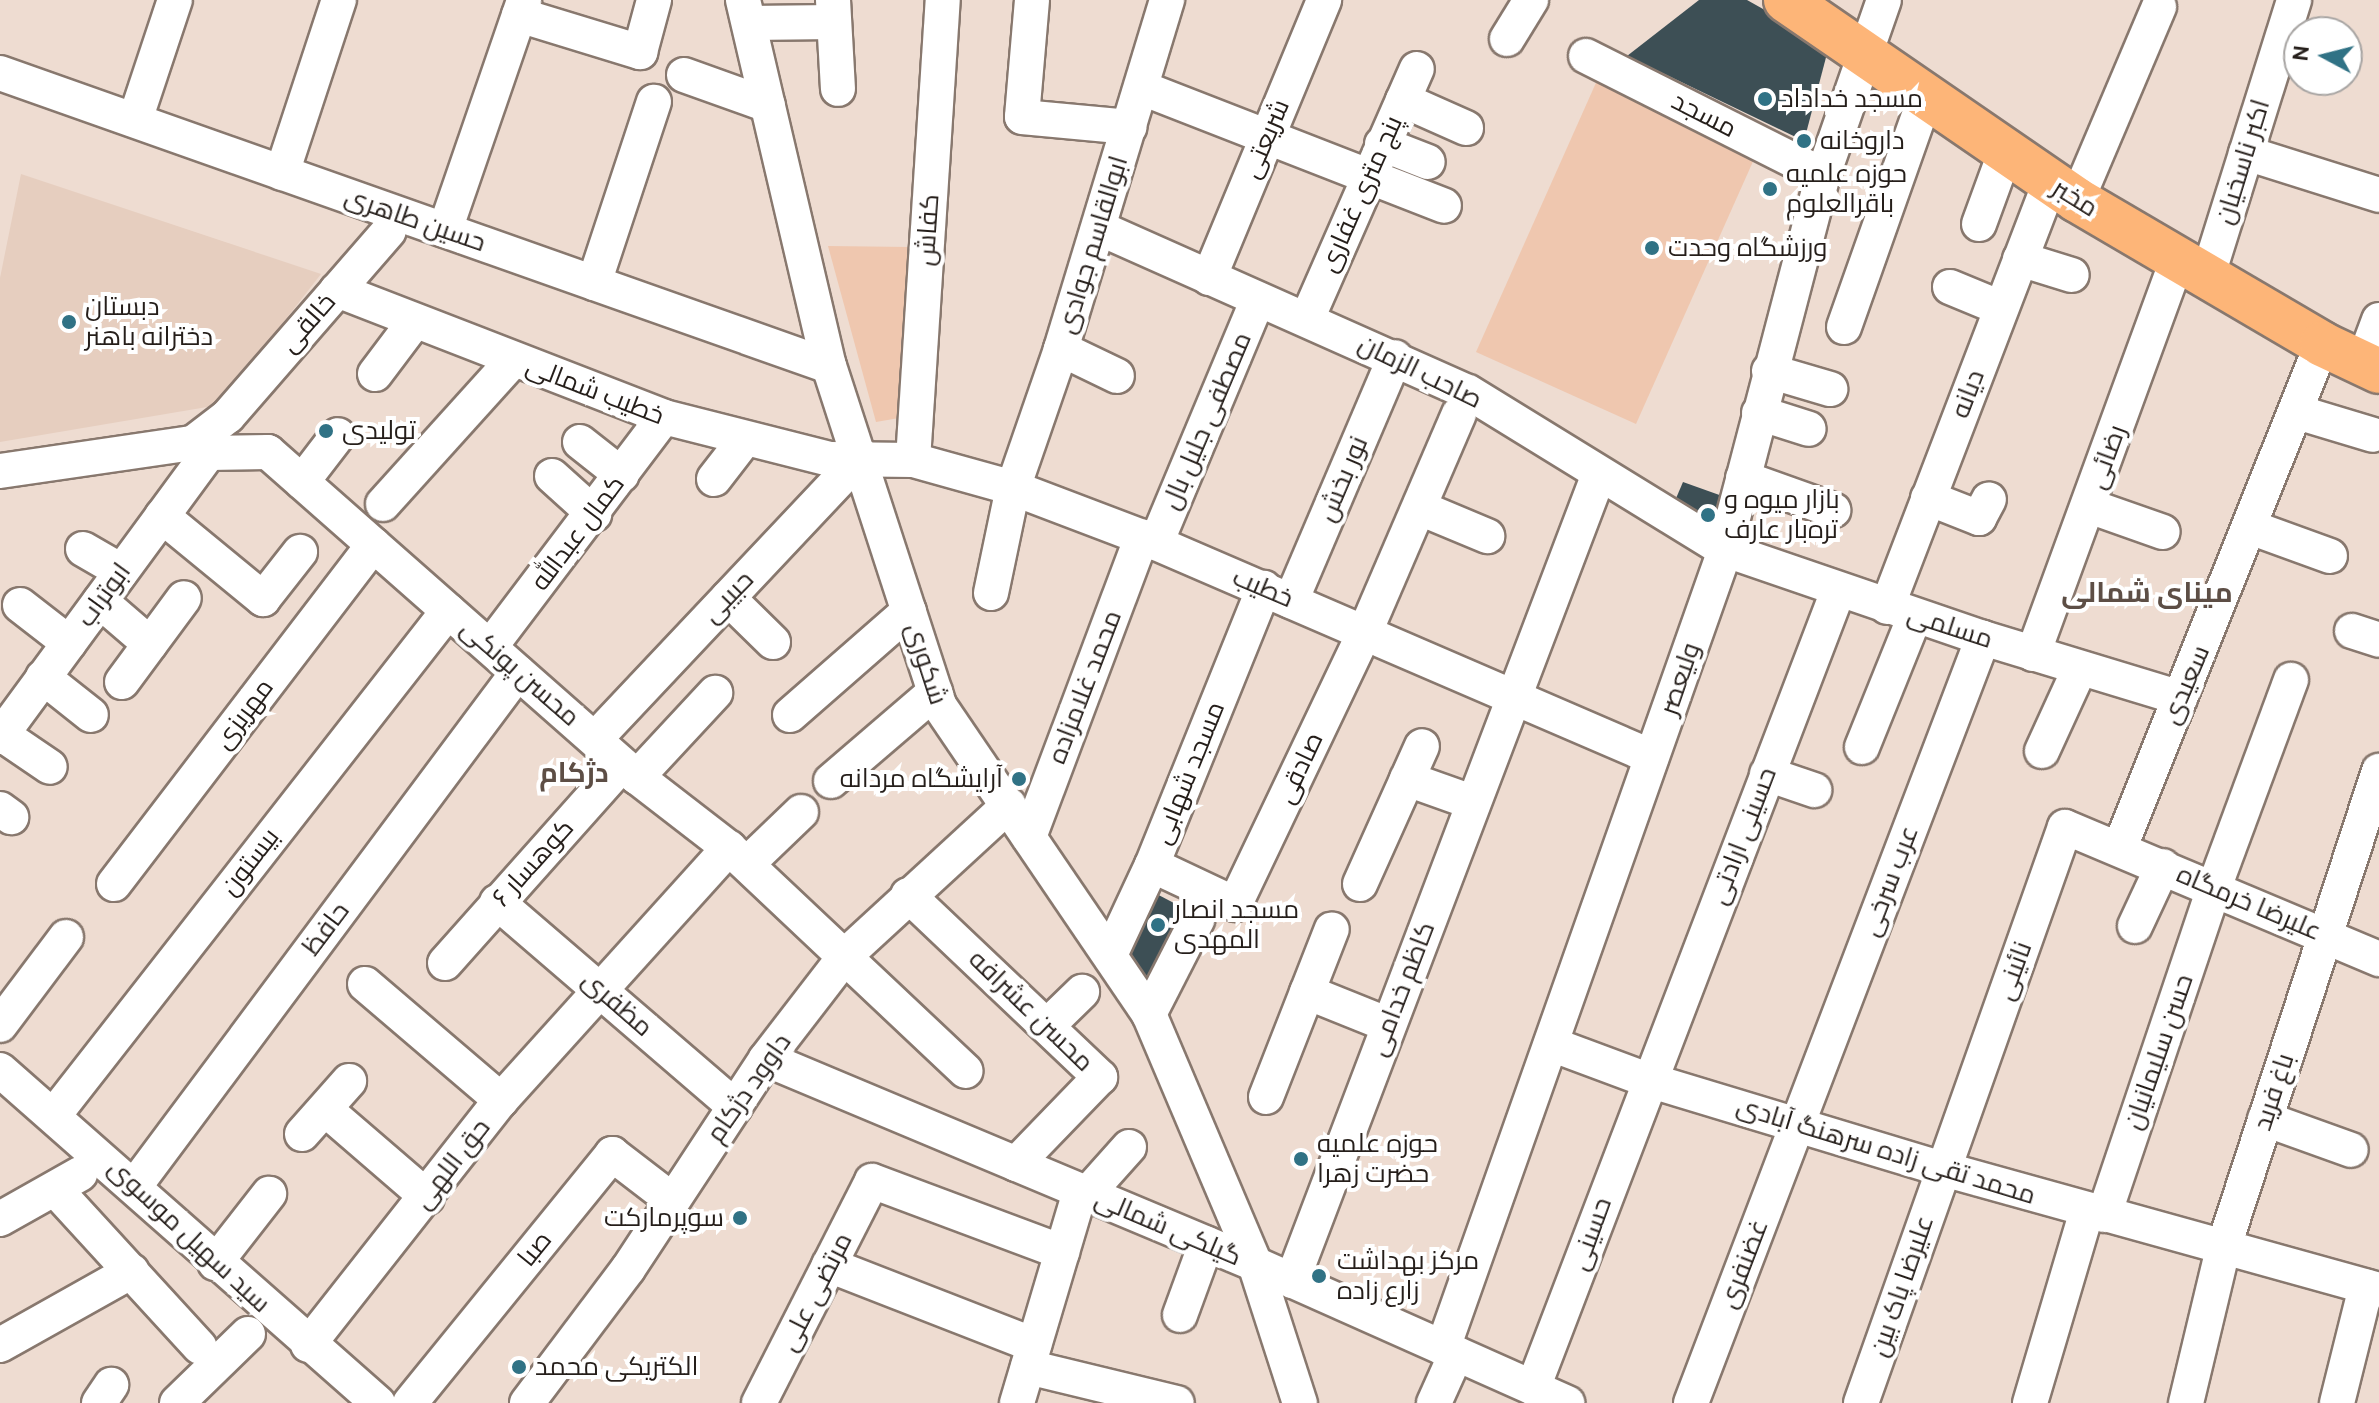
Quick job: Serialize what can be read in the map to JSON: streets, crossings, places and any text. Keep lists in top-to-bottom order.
{
  "streets": {
    "main road": ["مخبر"],
    "street": [
      "مسجد",
      "شریعتی",
      "اکبر ناسخیان",
      "پنج متری غفاری",
      "حسین طاهری",
      "کفاش",
      "ابوالقاسم جوادی",
      "خالقی",
      "صاحب الزمان",
      "خطیب شمالی",
      "دیانه",
      "مصطفی جلیل بال",
      "رضائی",
      "نور بخش",
      "کمال عبدالله",
      "خطیب",
      "ابوتراب",
      "حبیبی",
      "مسلمی",
      "شکوری",
      "محسن پونکی",
      "ولیعصر",
      "سعیدی",
      "محمد غلامزاده",
      "مهریزی",
      "صادقی",
      "مسجد شهابی",
      "حسینی ارادتی",
      "بیستون",
      "کوهسار ۶",
      "عرب سرخی",
      "علیرضا خرمگاه",
      "حافظ",
      "نائینی",
      "کاظم خدامی",
      "مظفری",
      "محسن عشرافه",
      "حسن سلیمانیان",
      "داوود دژکام",
      "باغ فرید",
      "محمد تقی زاده سرهنگ آبادی",
      "حق اللهی",
      "گيلکی شمالی",
      "حسینی",
      "سید سهیل موسوی",
      "صبا",
      "غضنفری",
      "علیرضا پاک بین",
      "مرتضی علی"
    ]
  },
  "crossings": [
    ["مسجد", "ولیعصر"],
    ["شریعتی", "صاحب الزمان"],
    ["اکبر ناسخیان", "مخبر"],
    ["اکبر ناسخیان", "رضائی"],
    ["پنج متری غفاری", "صاحب الزمان"],
    ["مخبر", "دیانه"],
    ["مخبر", "رضائی"],
    ["مخبر", "ولیعصر"],
    ["مخبر", "سعیدی"],
    ["حسین طاهری", "شکوری"],
    ["کفاش", "خطیب"],
    ["ابوالقاسم جوادی", "صاحب الزمان"],
    ["ابوالقاسم جوادی", "خطیب"],
    ["خالقی", "خطیب شمالی"],
    ["خالقی", "ابوتراب"],
    ["خالقی", "محسن پونکی"],
    ["صاحب الزمان", "مصطفی جلیل بال"],
    ["صاحب الزمان", "نور بخش"],
    ["صاحب الزمان", "مسلمی"],
    ["صاحب الزمان", "ولیعصر"],
    ["صاحب الزمان", "کاظم خدامی"],
    ["خطیب شمالی", "کمال عبدالله"],
    ["خطیب شمالی", "خطیب"],
    ["خطیب شمالی", "حبیبی"],
    ["خطیب شمالی", "شکوری"],
    ["دیانه", "مسلمی"],
    ["مصطفی جلیل بال", "خطیب"],
    ["مصطفی جلیل بال", "محمد غلامزاده"],
    ["رضائی", "مسلمی"],
    ["نور بخش", "خطیب"],
    ["نور بخش", "مسجد شهابی"],
    ["کمال عبدالله", "محسن پونکی"],
    ["خطیب", "حبیبی"],
    ["خطیب", "شکوری"],
    ["خطیب", "ولیعصر"],
    ["خطیب", "محمد غلامزاده"],
    ["خطیب", "صادقی"],
    ["خطیب", "مسجد شهابی"],
    ["خطیب", "کاظم خدامی"],
    ["ابوتراب", "محسن پونکی"],
    ["حبیبی", "شکوری"],
    ["حبیبی", "محسن پونکی"],
    ["مسلمی", "ولیعصر"],
    ["مسلمی", "سعیدی"],
    ["مسلمی", "حسینی ارادتی"],
    ["مسلمی", "عرب سرخی"],
    ["شکوری", "محمد غلامزاده"],
    ["شکوری", "مسجد شهابی"],
    ["شکوری", "داوود دژکام"],
    ["شکوری", "گيلکی شمالی"],
    ["محسن پونکی", "مهریزی"],
    ["محسن پونکی", "بیستون"],
    ["محسن پونکی", "کوهسار ۶"],
    ["محسن پونکی", "حافظ"],
    ["محسن پونکی", "داوود دژکام"],
    ["محسن پونکی", "حق اللهی"],
    ["ولیعصر", "محمد تقی زاده سرهنگ آبادی"],
    ["ولیعصر", "گيلکی شمالی"],
    ["سعیدی", "علیرضا خرمگاه"],
    ["سعیدی", "نائینی"],
    ["صادقی", "مسجد شهابی"],
    ["حسینی ارادتی", "محمد تقی زاده سرهنگ آبادی"],
    ["حسینی ارادتی", "حسینی"],
    ["بیستون", "سید سهیل موسوی"],
    ["کوهسار ۶", "مظفری"],
    ["عرب سرخی", "محمد تقی زاده سرهنگ آبادی"],
    ["عرب سرخی", "غضنفری"],
    ["علیرضا خرمگاه", "نائینی"],
    ["علیرضا خرمگاه", "حسن سلیمانیان"],
    ["علیرضا خرمگاه", "باغ فرید"],
    ["حافظ", "سید سهیل موسوی"],
    ["نائینی", "محمد تقی زاده سرهنگ آبادی"],
    ["نائینی", "علیرضا پاک بین"],
    ["کاظم خدامی", "گيلکی شمالی"],
    ["مظفری", "داوود دژکام"],
    ["مظفری", "حق اللهی"],
    ["محسن عشرافه", "داوود دژکام"],
    ["محسن عشرافه", "گيلکی شمالی"],
    ["حسن سلیمانیان", "محمد تقی زاده سرهنگ آبادی"],
    ["داوود دژکام", "گيلکی شمالی"],
    ["داوود دژکام", "صبا"],
    ["باغ فرید", "محمد تقی زاده سرهنگ آبادی"],
    ["محمد تقی زاده سرهنگ آبادی", "حسینی"],
    ["محمد تقی زاده سرهنگ آبادی", "غضنفری"],
    ["محمد تقی زاده سرهنگ آبادی", "علیرضا پاک بین"],
    ["حق اللهی", "سید سهیل موسوی"],
    ["گيلکی شمالی", "حسینی"]
  ],
  "districts": ["مینای شمالی", "دژکام"],
  "places": [
    "مسجد خداداد",
    "داروخانه",
    "حوزه علمیه باقرالعلوم",
    "ورزشگاه وحدت",
    "دبستان دخترانه باهنر",
    "تولیدی",
    "بازار میوه و تره‌بار عارف",
    "آرایشگاه مردانه",
    "مسجد انصار المهدی",
    "حوزه علمیه حضرت زهرا",
    "سوپرمارکت",
    "مرکز بهداشت زارع زاده",
    "الکتریکی محمد"
  ],
  "north": "left"
}
